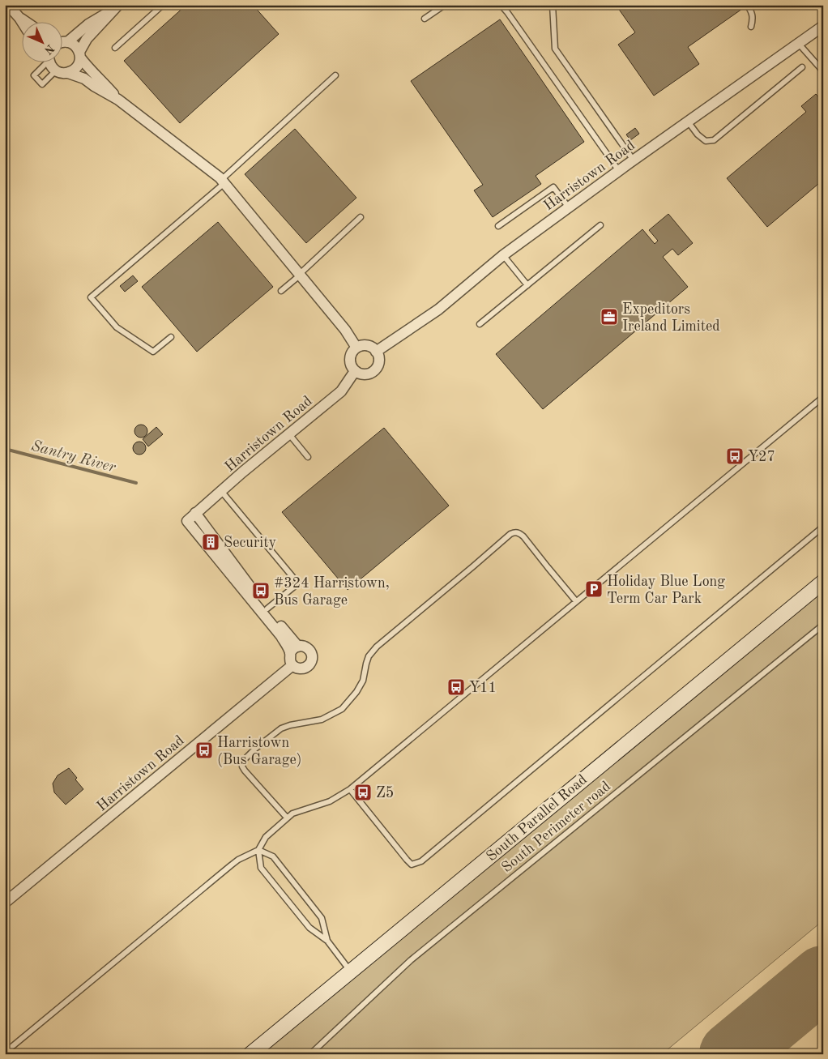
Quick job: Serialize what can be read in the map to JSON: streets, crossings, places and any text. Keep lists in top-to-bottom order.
{
  "streets": {
    "main road": ["South Parallel Road"],
    "street": ["Harristown Road"],
    "lane": ["South Perimeter road"]
  },
  "water": ["Santry River"],
  "places": {
    "office": ["Expeditors Ireland Limited"],
    "bus stop": [
      "Y27",
      "#324 Harristown, Bus Garage",
      "Y11",
      "Harristown (Bus Garage)",
      "Z5"
    ],
    "building": ["Security"],
    "parking": ["Holiday Blue Long Term Car Park"]
  },
  "north": "bottom right"
}
